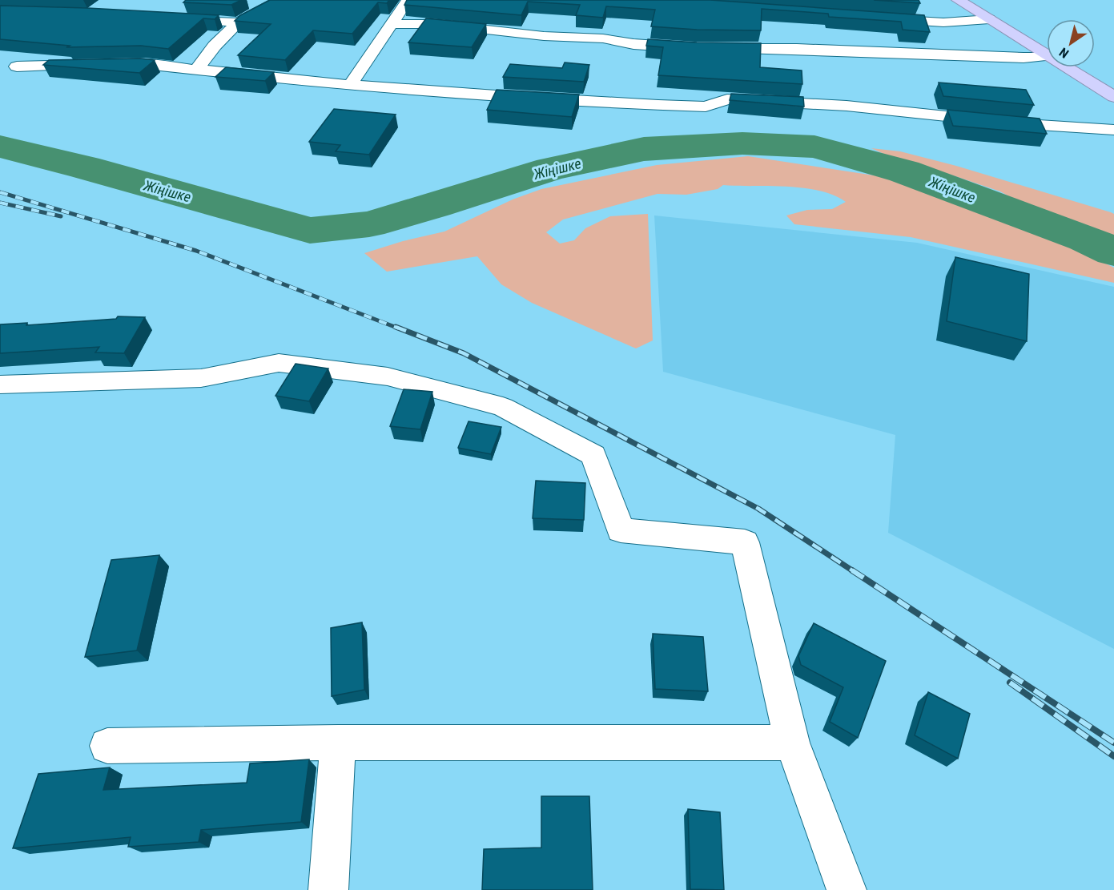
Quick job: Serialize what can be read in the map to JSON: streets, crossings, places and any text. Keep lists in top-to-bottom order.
{
  "water": ["Жіңішке"],
  "north": "bottom left"
}
